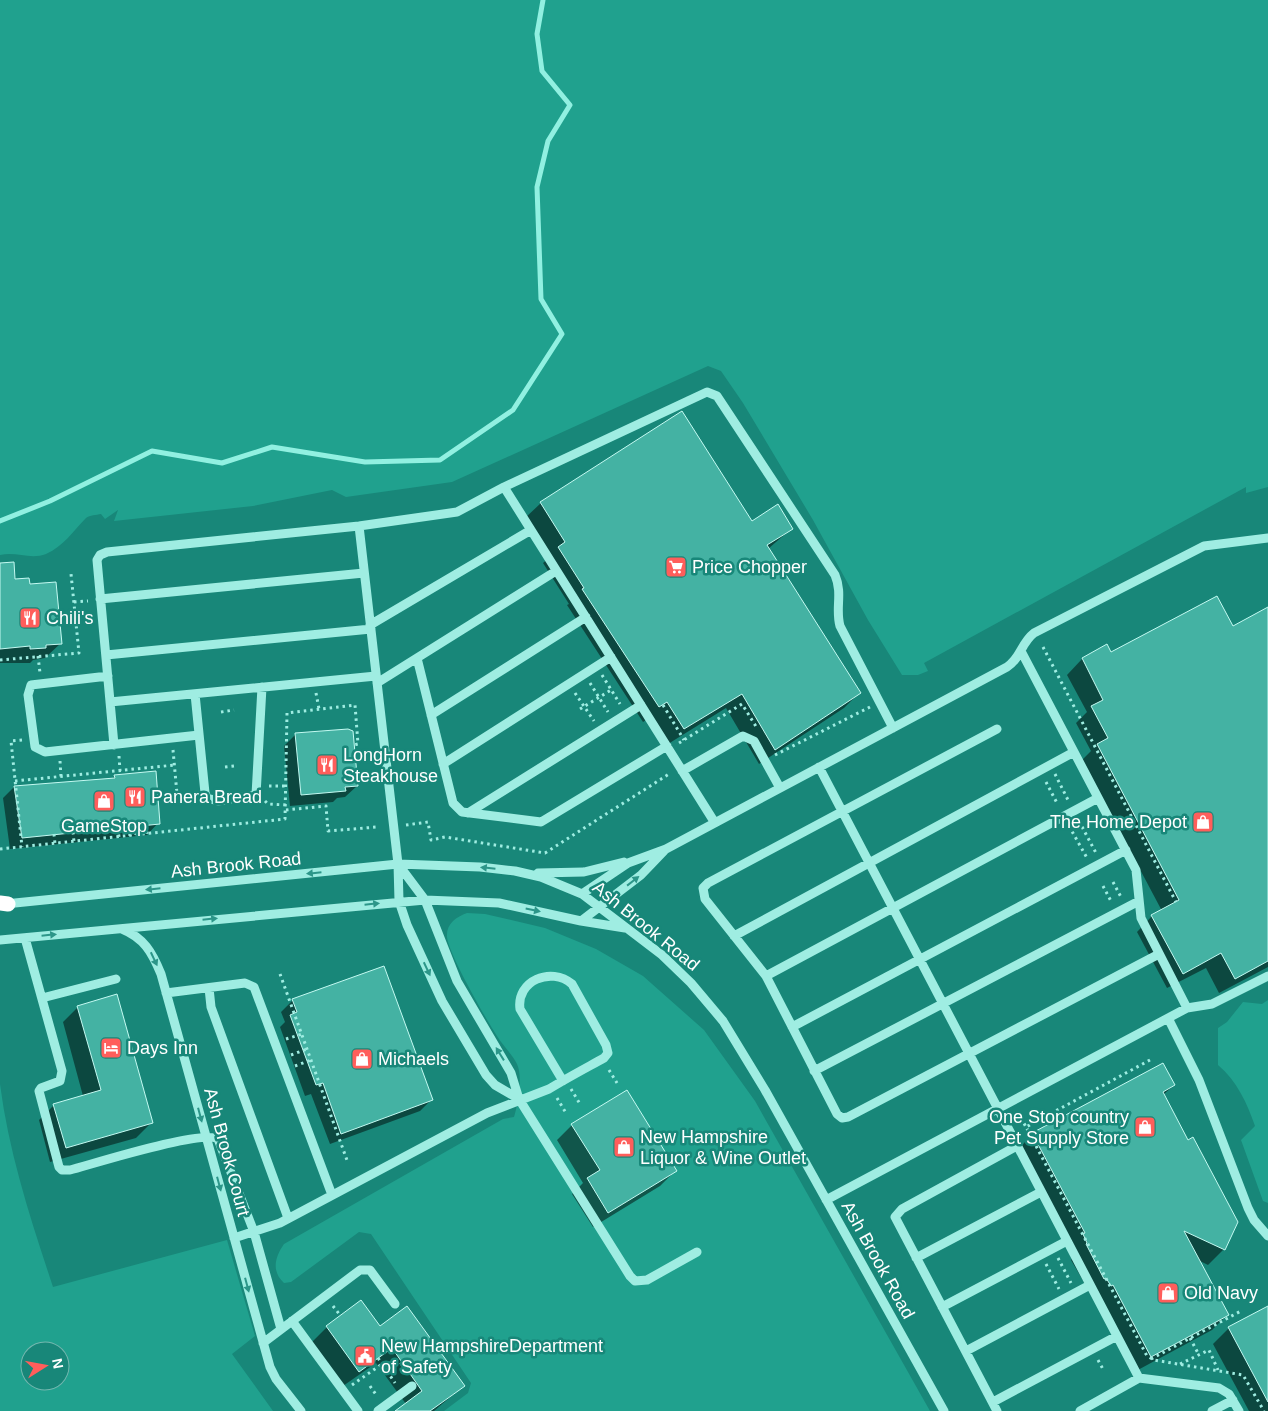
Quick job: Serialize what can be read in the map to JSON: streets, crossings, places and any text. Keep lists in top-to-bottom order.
{
  "streets": {
    "street": ["Ash Brook Road", "Ash Brook Court"]
  },
  "places": {
    "supermarket": ["Price Chopper"],
    "restaurant": ["Chili's", "LongHorn Steakhouse", "Panera Bread"],
    "shop": [
      "GameStop",
      "The Home Depot",
      "Michaels",
      "One Stop country Pet Supply Store",
      "New Hampshire Liquor & Wine Outlet",
      "Old Navy"
    ],
    "hotel": ["Days Inn"],
    "public building": ["New HampshireDepartment of Safety"]
  },
  "north": "right"
}
